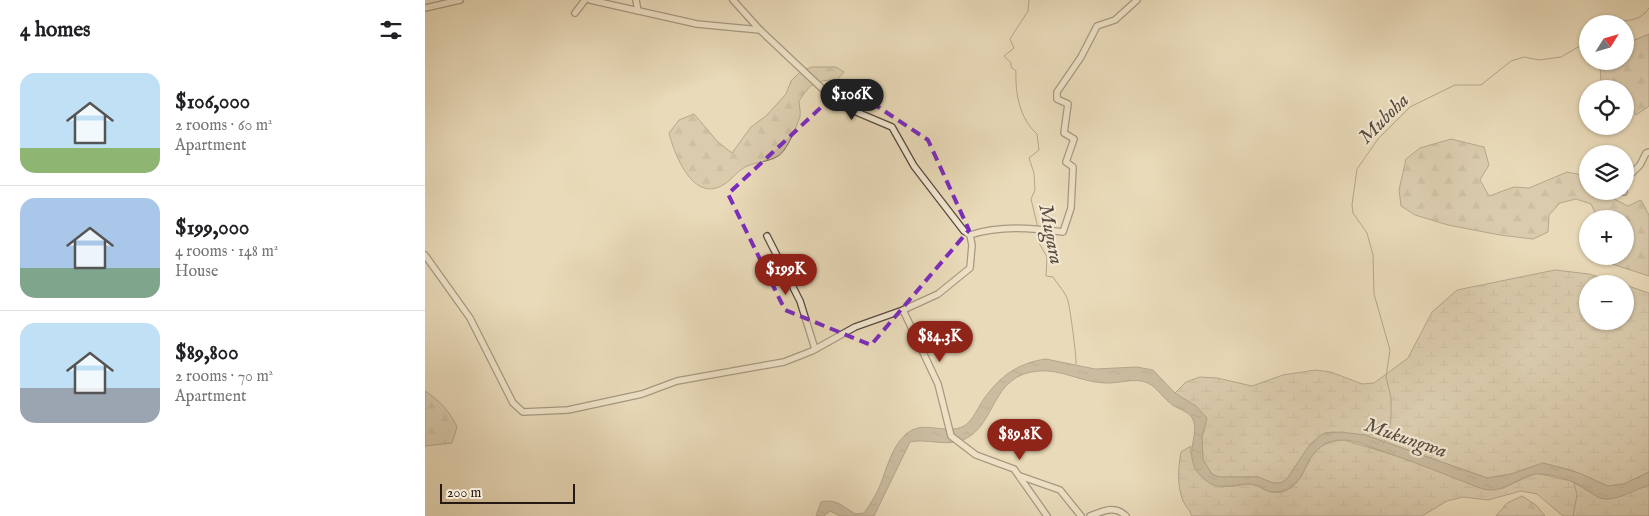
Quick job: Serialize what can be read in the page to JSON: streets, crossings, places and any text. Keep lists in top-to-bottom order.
{
  "water": ["Muboha", "Mugara", "Mukungwa"],
  "scale_bar": "200 m",
  "north": "top right",
  "page": {
    "heading": "4 homes",
    "map_buttons": ["+", "−"],
    "list": [
      {
        "name": "$106,000",
        "note": "2 rooms · 60 m² · Apartment"
      },
      {
        "name": "$199,000",
        "note": "4 rooms · 148 m² · House"
      },
      {
        "name": "$89,800",
        "note": "2 rooms · 70 m² · Apartment"
      }
    ],
    "price": [
      "$106K",
      "$199K",
      "$84.3K",
      "$89.8K"
    ],
    "scale": "200 m"
  }
}
